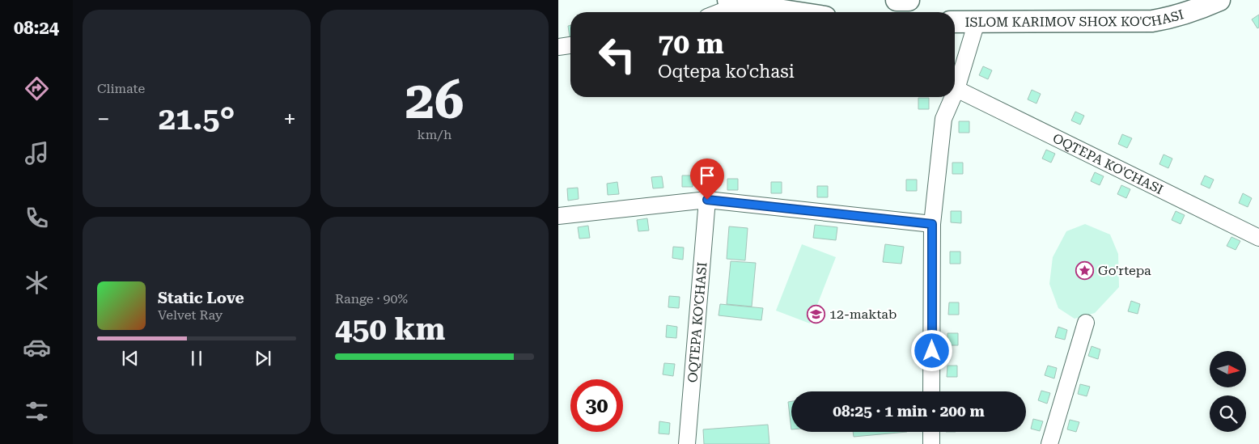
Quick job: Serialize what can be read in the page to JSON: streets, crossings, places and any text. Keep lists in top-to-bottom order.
{
  "streets": {
    "main road": ["ISLOM KARIMOV SHOX KO'CHASI"],
    "street": ["OQTEPA KO'CHASI"]
  },
  "places": {
    "place": ["Go'rtepa"],
    "school or university": ["12-maktab"]
  },
  "north": "right",
  "page": {
    "tabs": "08:24",
    "tile": [
      "Climate",
      ["26", "km/h"],
      ["Range · 90%", "450 km"]
    ],
    "turn": ["70 m", "Oqtepa ko'chasi"],
    "heat": ["−", "21.5°", "+"],
    "song": ["Static Love", "Velvet Ray"],
    "limit": "30",
    "trip": "08:25 · 1 min · 200 m"
  }
}
